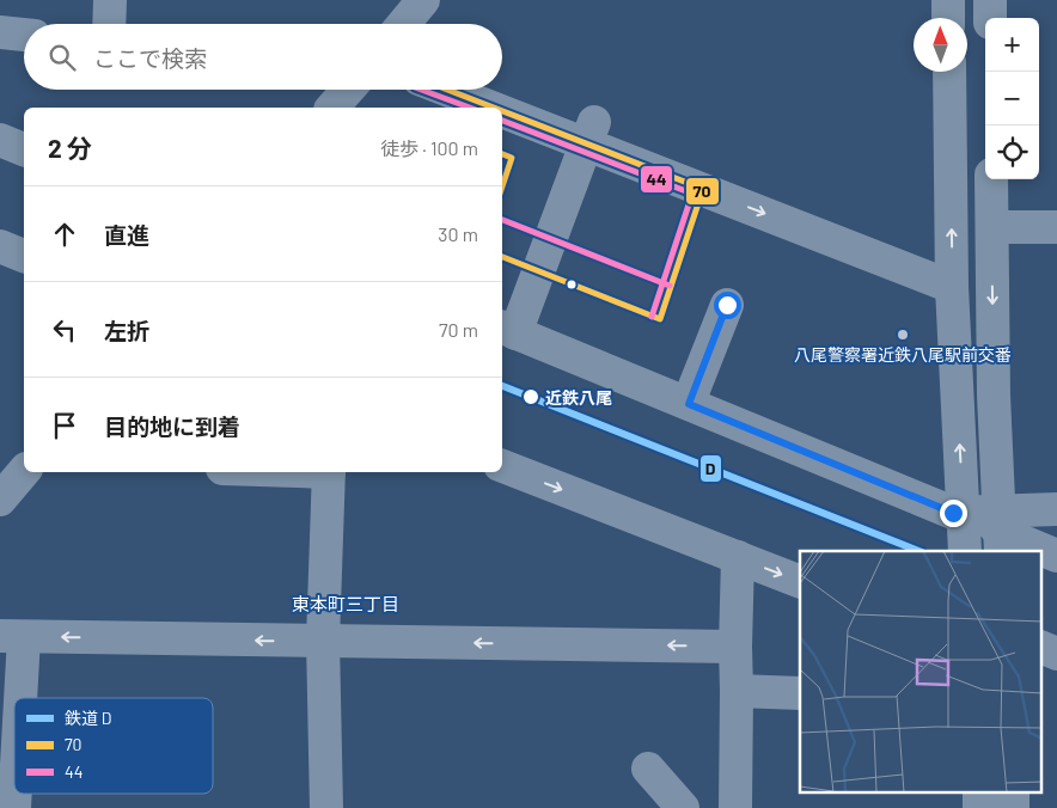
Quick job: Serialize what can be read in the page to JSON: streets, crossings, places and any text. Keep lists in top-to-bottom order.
{
  "districts": ["東本町三丁目"],
  "places": ["八尾警察署近鉄八尾駅前交番", "近鉄八尾"],
  "lines": ["transit line 70", "transit line 44", "rail line D"],
  "legend": ["鉄道 D", "70", "44"],
  "north": "top",
  "page": {
    "map_buttons": ["+", "−"],
    "search": "ここで検索",
    "heading": ["2 分", "徒歩 · 100 m"],
    "list": [
      ["直進", "30 m"],
      ["左折", "70 m"],
      "目的地に到着"
    ]
  }
}
